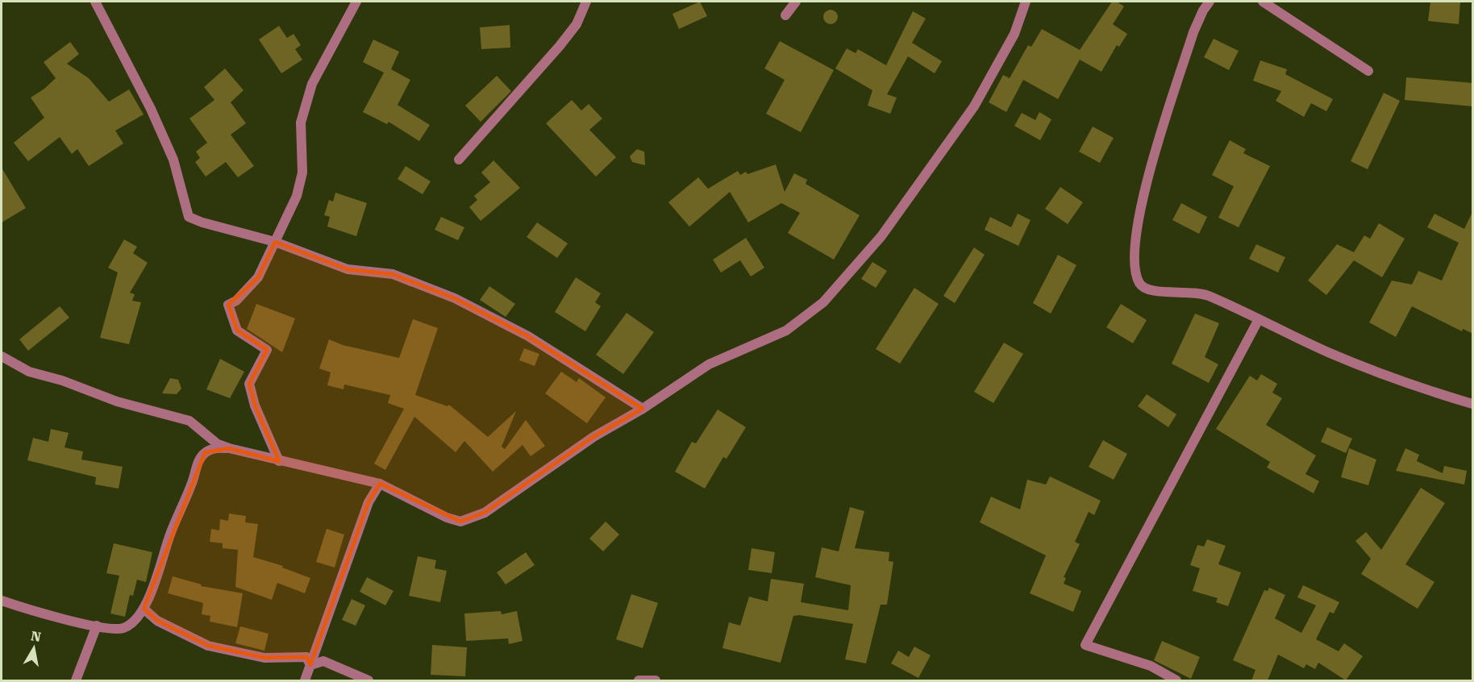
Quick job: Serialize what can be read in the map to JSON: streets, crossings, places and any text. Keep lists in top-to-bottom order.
{
  "north": "top"
}
